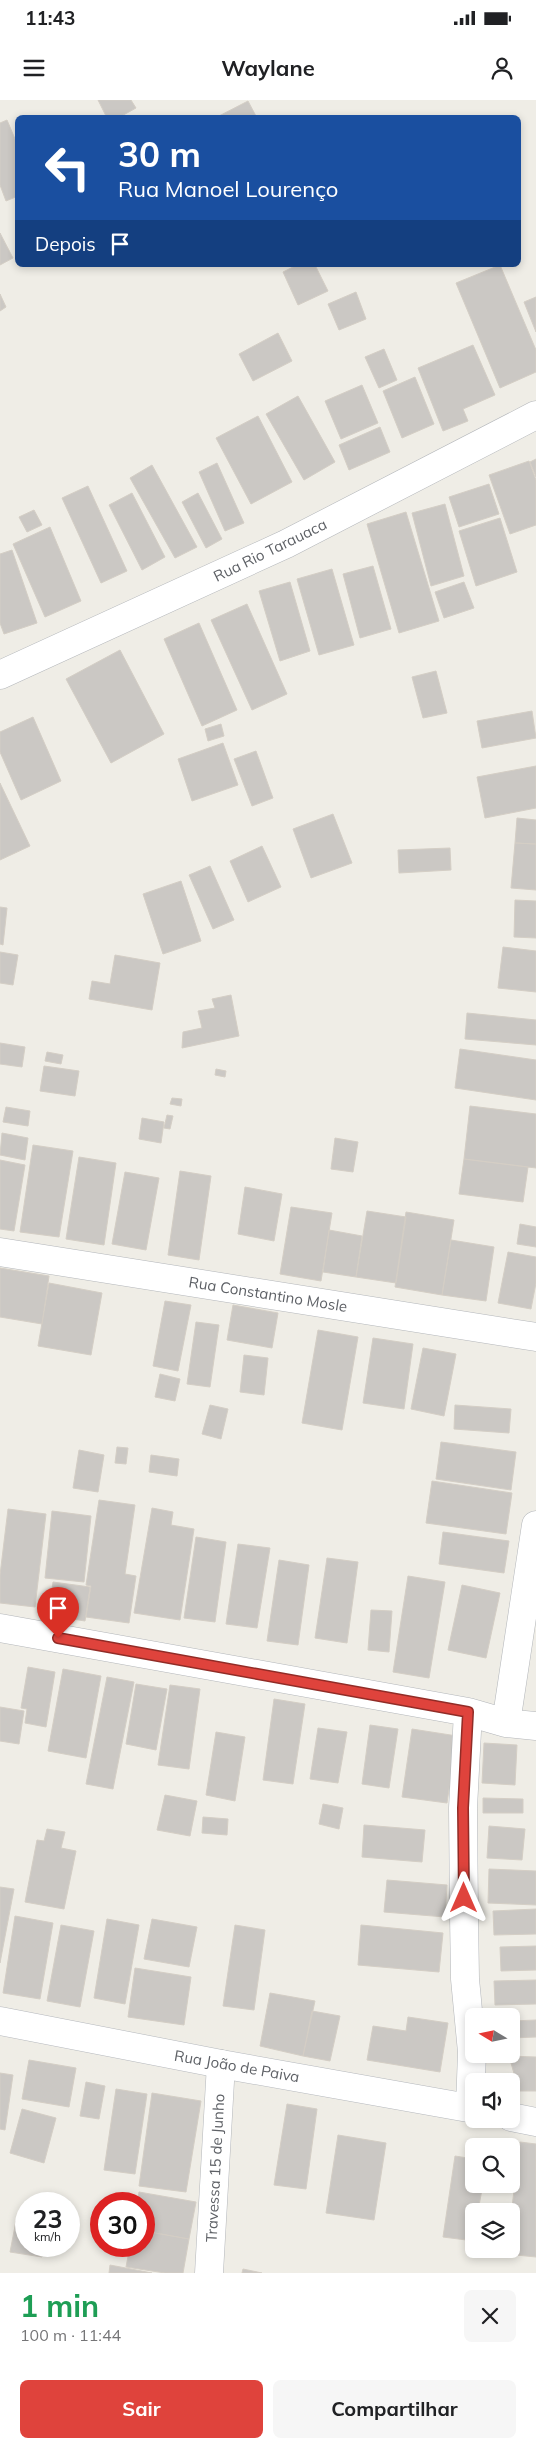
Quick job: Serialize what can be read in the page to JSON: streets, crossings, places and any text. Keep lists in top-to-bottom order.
{
  "streets": {
    "street": [
      "Rua Rio Tarauaca",
      "Rua Constantino Mosle",
      "Rua João de Paiva",
      "Travessa 15 de Junho"
    ]
  },
  "crossings": [
    ["Rua João de Paiva", "Travessa 15 de Junho"]
  ],
  "north": "left",
  "page": {
    "status": "11:43",
    "header": "Waylane",
    "turn": ["30 m", "Rua Manoel Lourenço"],
    "then": "Depois",
    "speed": "23 km/h",
    "limit": "30",
    "heading": ["1 min", "100 m · 11:44"],
    "buttons": ["Sair", "Compartilhar"]
  }
}
